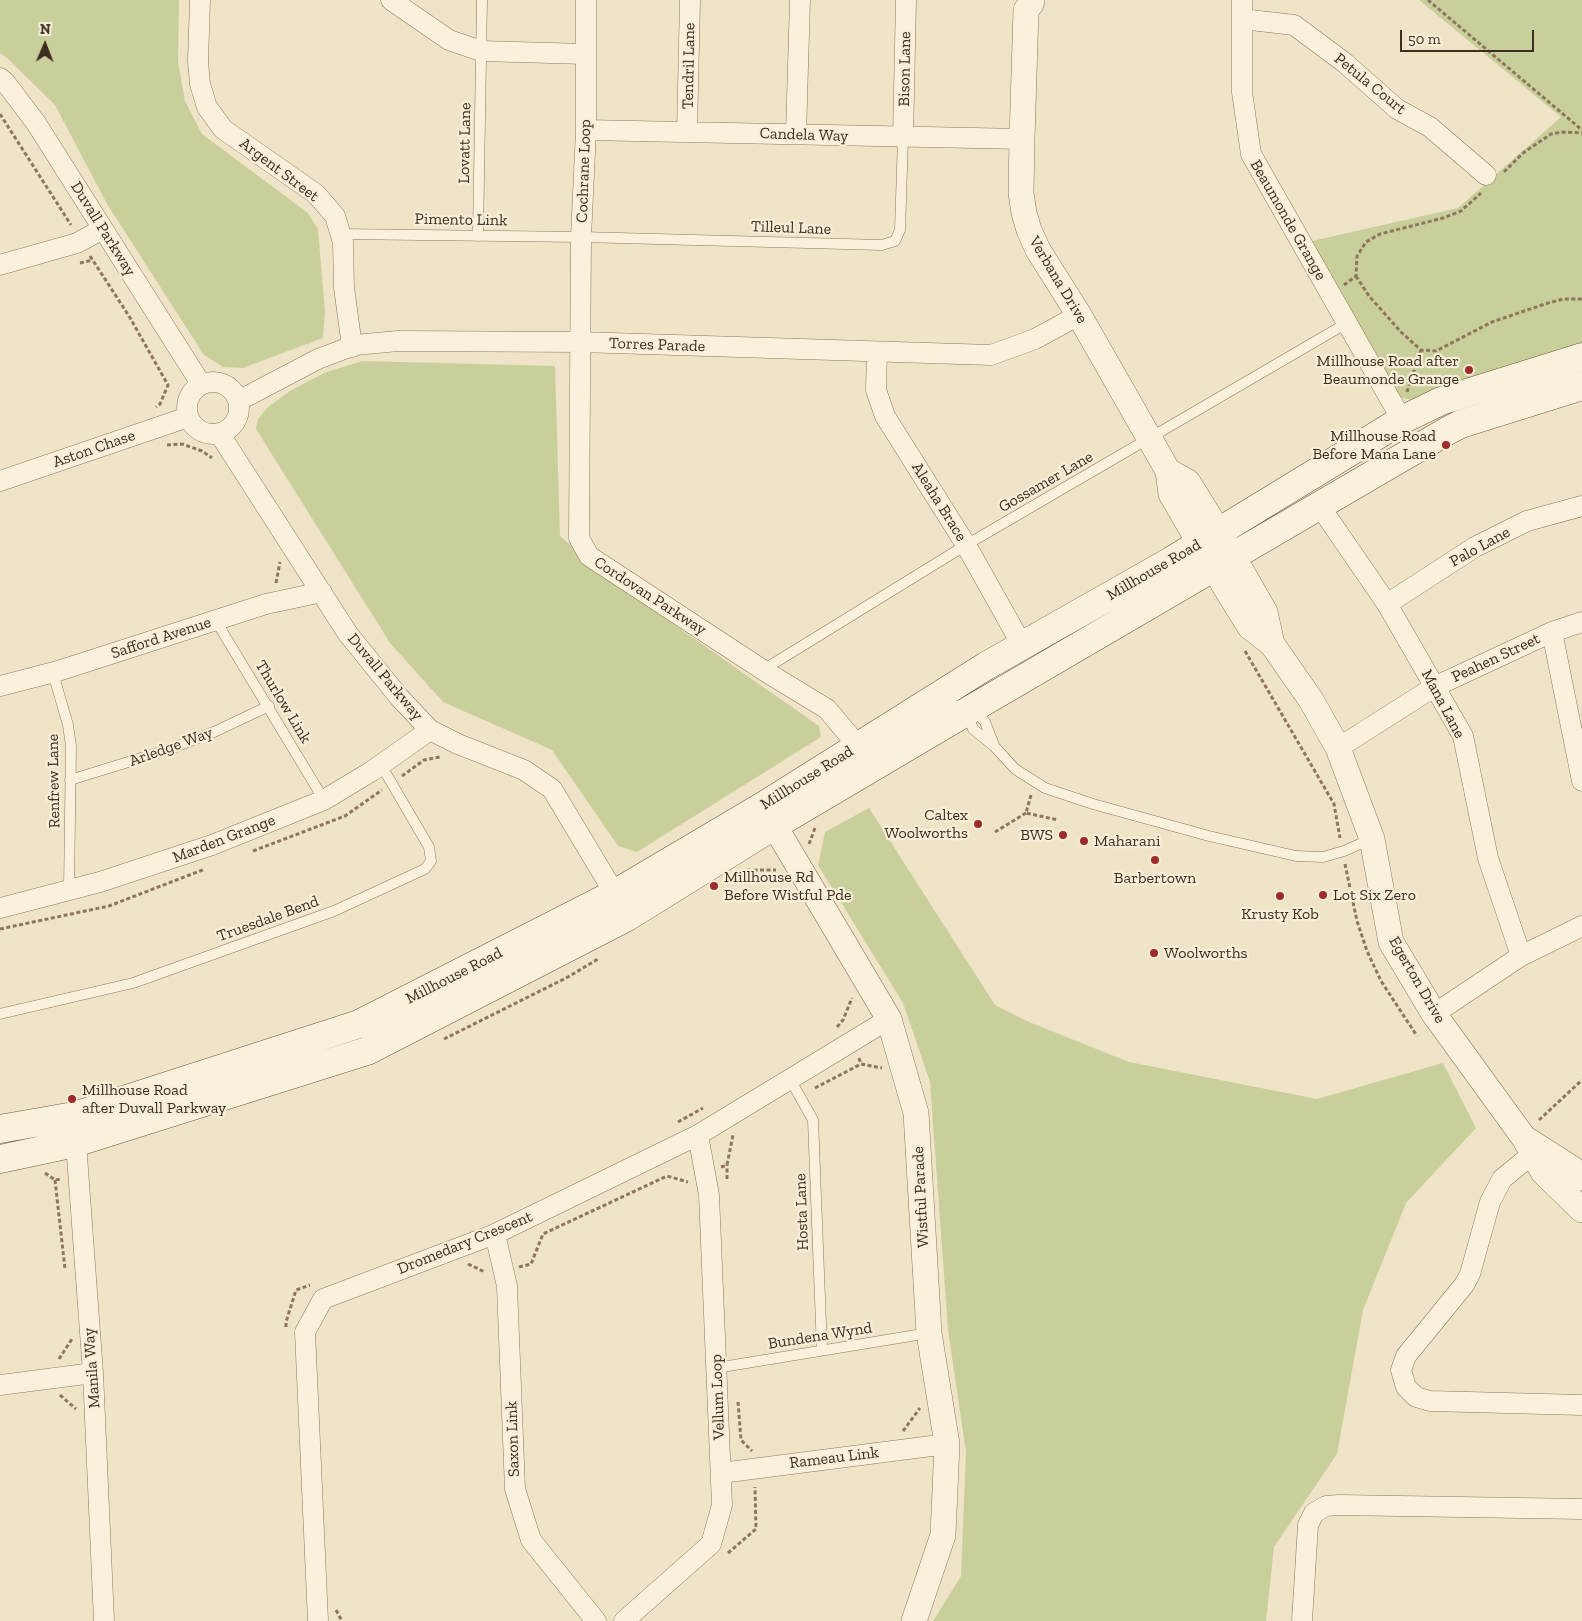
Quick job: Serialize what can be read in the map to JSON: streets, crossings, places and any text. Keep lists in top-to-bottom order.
{
  "streets": {
    "main road": ["Millhouse Road"],
    "street": [
      "Tendril Lane",
      "Bison Lane",
      "Petula Court",
      "Candela Way",
      "Argent Street",
      "Cochrane Loop",
      "Beaumonde Grange",
      "Duvall Parkway",
      "Verbana Drive",
      "Torres Parade",
      "Aston Chase",
      "Aleaha Brace",
      "Palo Lane",
      "Cordovan Parkway",
      "Safford Avenue",
      "Peahen Street",
      "Mana Lane",
      "Marden Grange",
      "Egerton Drive",
      "Wistful Parade",
      "Dromedary Crescent",
      "Manila Way",
      "Vellum Loop",
      "Saxon Link",
      "Rameau Link"
    ],
    "lane": [
      "Lovatt Lane",
      "Pimento Link",
      "Tilleul Lane",
      "Gossamer Lane",
      "Thurlow Link",
      "Arledge Way",
      "Renfrew Lane",
      "Truesdale Bend",
      "Hosta Lane",
      "Bundena Wynd"
    ]
  },
  "crossings": [
    ["Tendril Lane", "Candela Way"],
    ["Bison Lane", "Candela Way"],
    ["Bison Lane", "Tilleul Lane"],
    ["Petula Court", "Beaumonde Grange"],
    ["Candela Way", "Cochrane Loop"],
    ["Candela Way", "Tilleul Lane"],
    ["Candela Way", "Verbana Drive"],
    ["Lovatt Lane", "Pimento Link"],
    ["Argent Street", "Pimento Link"],
    ["Argent Street", "Torres Parade"],
    ["Cochrane Loop", "Pimento Link"],
    ["Cochrane Loop", "Tilleul Lane"],
    ["Cochrane Loop", "Torres Parade"],
    ["Cochrane Loop", "Cordovan Parkway"],
    ["Pimento Link", "Tilleul Lane"],
    ["Beaumonde Grange", "Gossamer Lane"],
    ["Beaumonde Grange", "Millhouse Road"],
    ["Duvall Parkway", "Torres Parade"],
    ["Duvall Parkway", "Aston Chase"],
    ["Duvall Parkway", "Millhouse Road"],
    ["Duvall Parkway", "Safford Avenue"],
    ["Duvall Parkway", "Marden Grange"],
    ["Verbana Drive", "Torres Parade"],
    ["Verbana Drive", "Gossamer Lane"],
    ["Verbana Drive", "Millhouse Road"],
    ["Verbana Drive", "Egerton Drive"],
    ["Torres Parade", "Aston Chase"],
    ["Torres Parade", "Aleaha Brace"],
    ["Torres Parade", "Cordovan Parkway"],
    ["Gossamer Lane", "Aleaha Brace"],
    ["Gossamer Lane", "Cordovan Parkway"],
    ["Aleaha Brace", "Millhouse Road"],
    ["Palo Lane", "Mana Lane"],
    ["Millhouse Road", "Cordovan Parkway"],
    ["Millhouse Road", "Mana Lane"],
    ["Millhouse Road", "Egerton Drive"],
    ["Millhouse Road", "Wistful Parade"],
    ["Millhouse Road", "Manila Way"],
    ["Safford Avenue", "Thurlow Link"],
    ["Safford Avenue", "Renfrew Lane"],
    ["Peahen Street", "Mana Lane"],
    ["Peahen Street", "Egerton Drive"],
    ["Thurlow Link", "Arledge Way"],
    ["Thurlow Link", "Marden Grange"],
    ["Arledge Way", "Renfrew Lane"],
    ["Renfrew Lane", "Marden Grange"],
    ["Marden Grange", "Truesdale Bend"],
    ["Wistful Parade", "Dromedary Crescent"],
    ["Wistful Parade", "Bundena Wynd"],
    ["Wistful Parade", "Rameau Link"],
    ["Hosta Lane", "Dromedary Crescent"],
    ["Hosta Lane", "Bundena Wynd"],
    ["Dromedary Crescent", "Vellum Loop"],
    ["Dromedary Crescent", "Saxon Link"],
    ["Bundena Wynd", "Vellum Loop"],
    ["Vellum Loop", "Rameau Link"]
  ],
  "places": [
    "Millhouse Road after Beaumonde Grange",
    "Millhouse Road Before Mana Lane",
    "Caltex Woolworths",
    "BWS",
    "Maharani",
    "Barbertown",
    "Millhouse Rd Before Wistful Pde",
    "Lot Six Zero",
    "Krusty Kob",
    "Woolworths",
    "Millhouse Road after Duvall Parkway"
  ],
  "scale_bar": "50 m",
  "north": "top"
}
